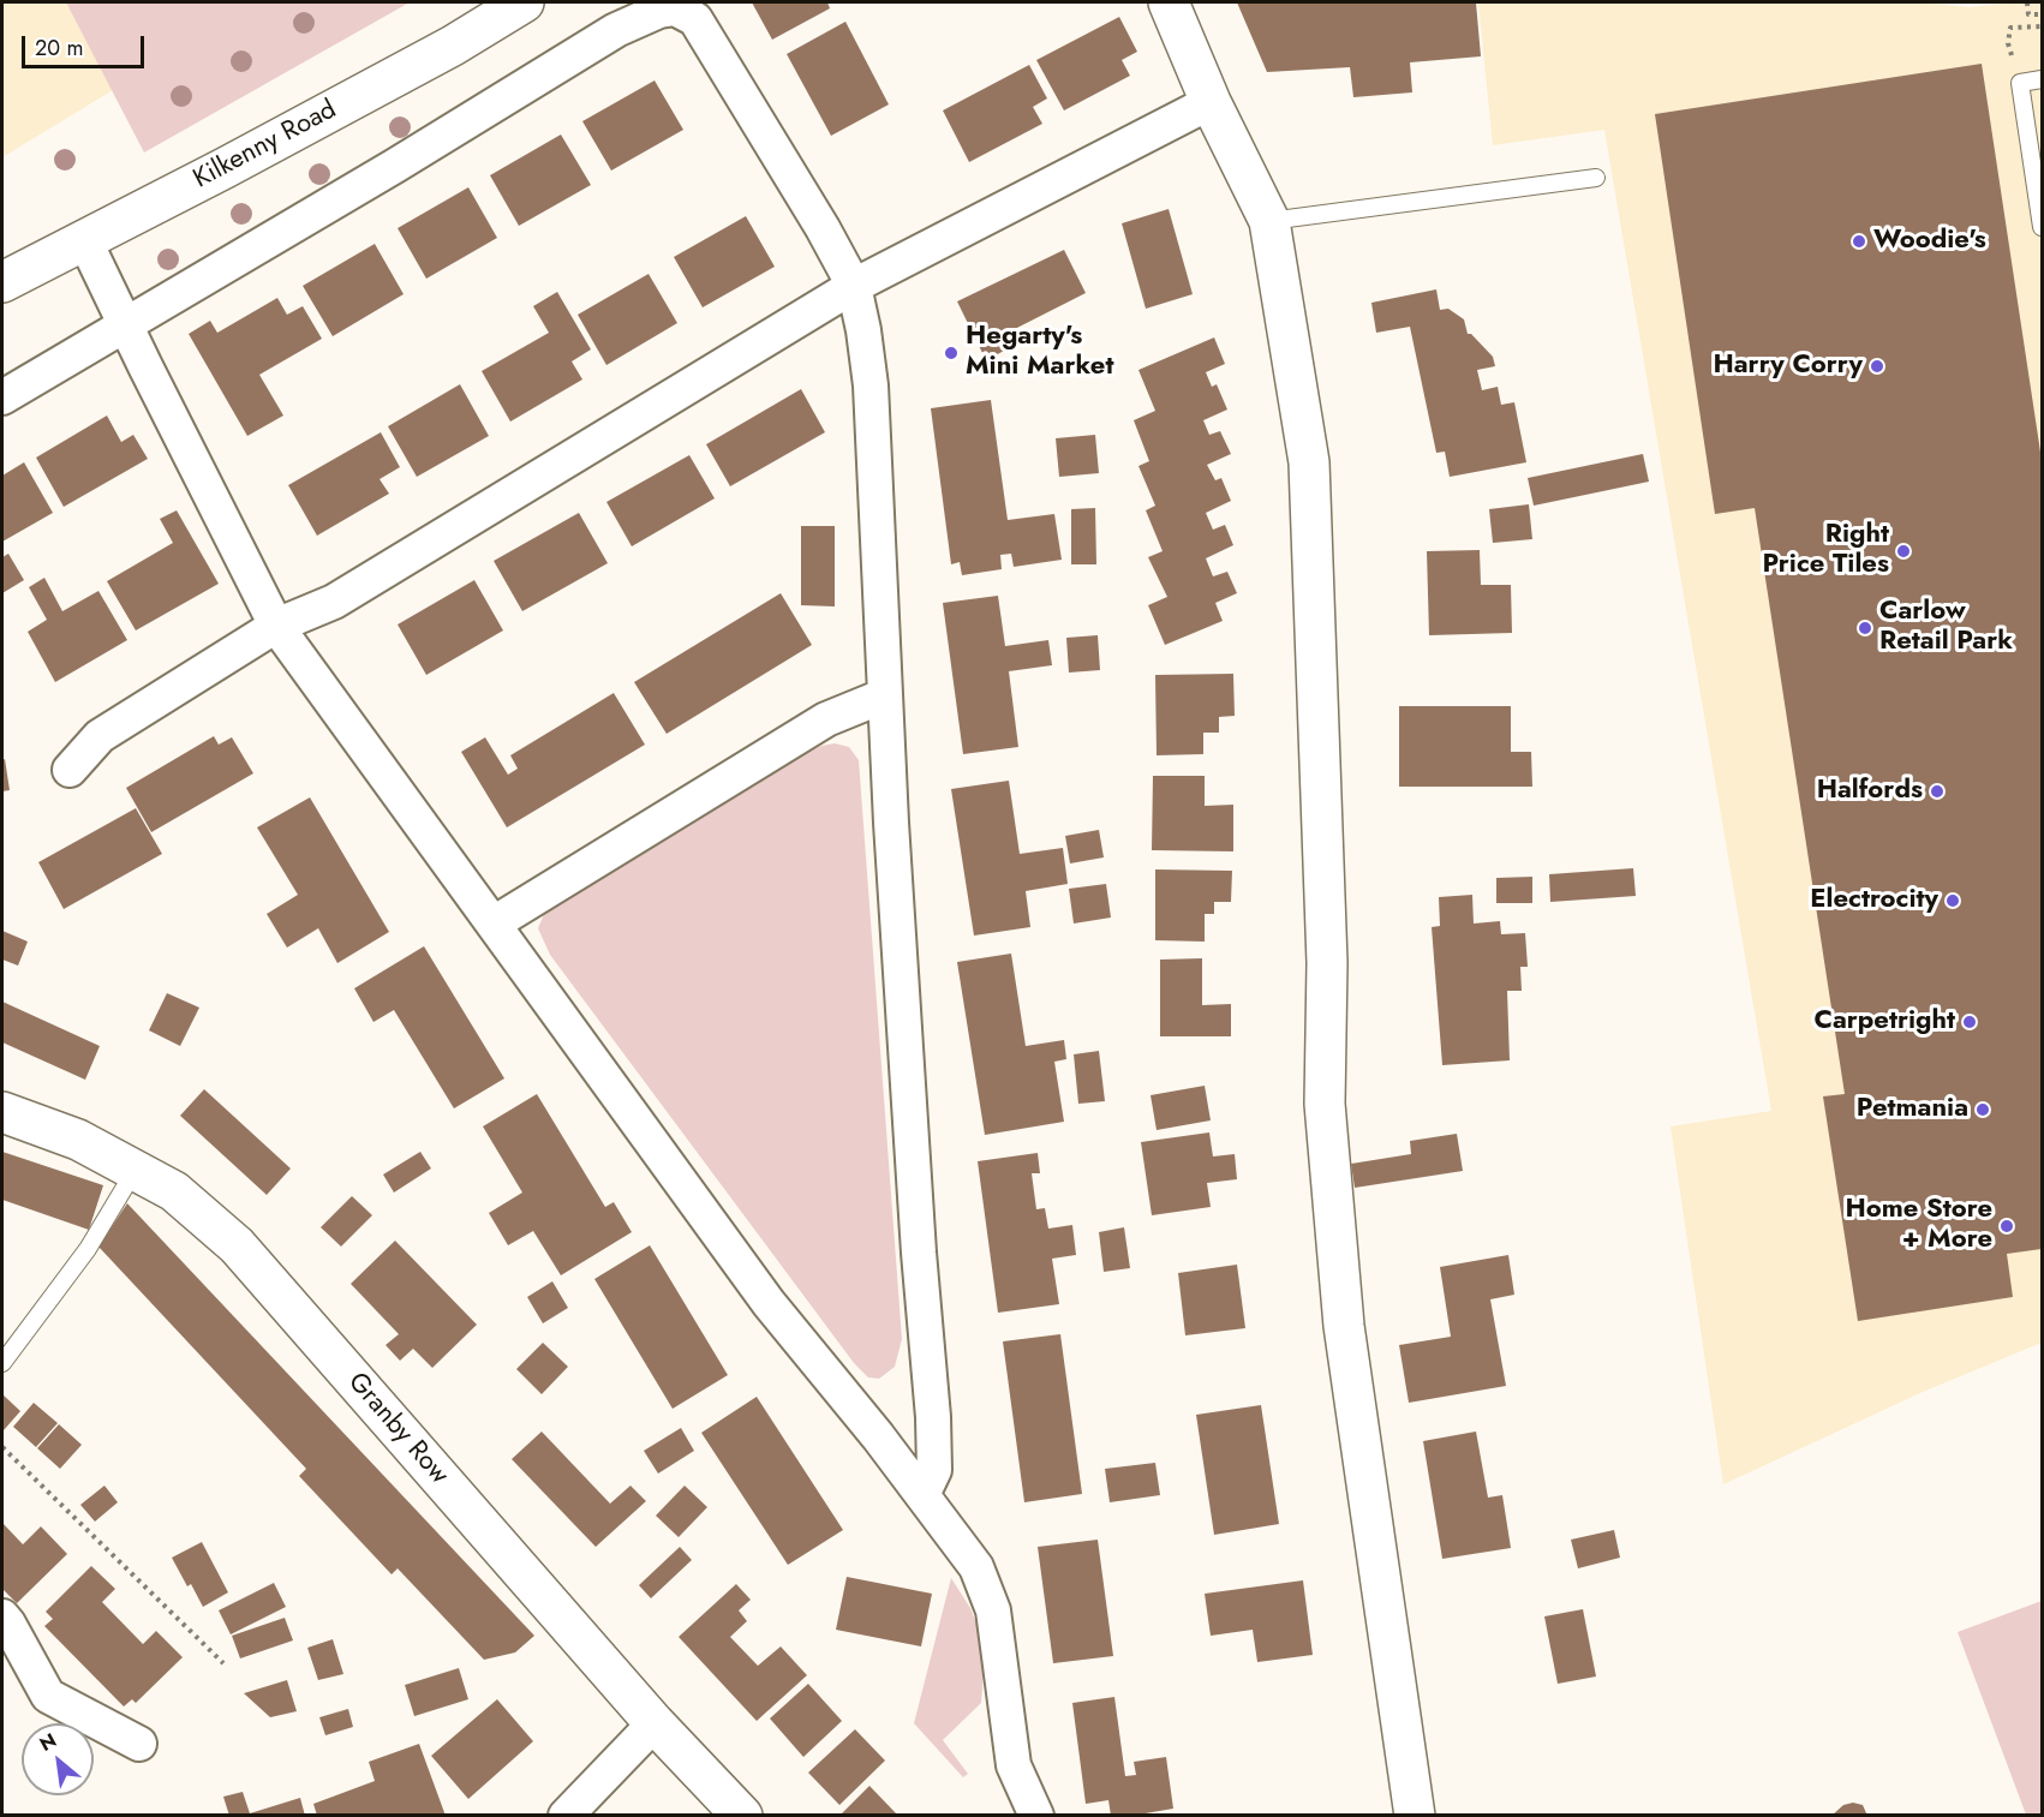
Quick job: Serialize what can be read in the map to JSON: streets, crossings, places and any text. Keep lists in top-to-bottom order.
{
  "streets": {
    "street": ["Kilkenny Road", "Granby Row"]
  },
  "places": [
    "Woodie's",
    "Hegarty's Mini Market",
    "Harry Corry",
    "Right Price Tiles",
    "Carlow Retail Park",
    "Halfords",
    "Electrocity",
    "Carpetright",
    "Petmania",
    "Home Store + More"
  ],
  "scale_bar": "20 m",
  "north": "top left"
}
